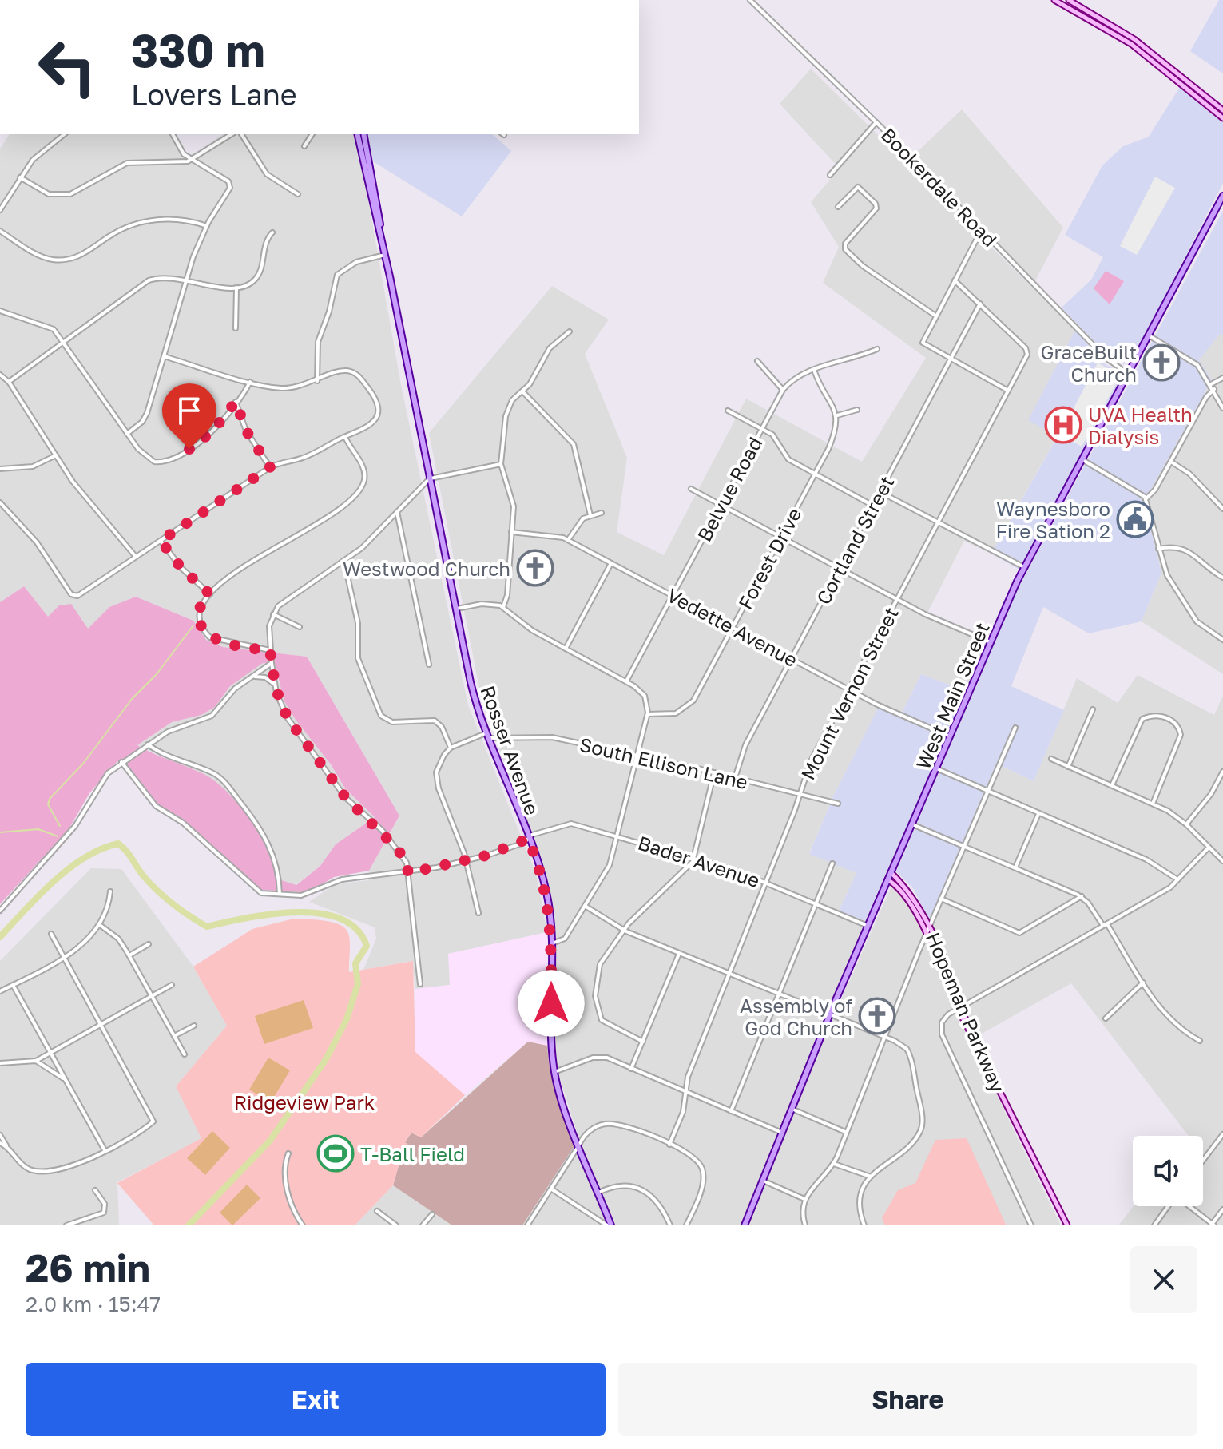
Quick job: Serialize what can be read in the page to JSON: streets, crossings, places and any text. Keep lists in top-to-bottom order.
{
  "streets": {
    "main road": ["West Main Street", "Rosser Avenue", "Hopeman Parkway"],
    "street": [
      "Bookerdale Road",
      "Belvue Road",
      "Cortland Street",
      "Forest Drive",
      "Vedette Avenue",
      "Mount Vernon Street",
      "South Ellison Lane",
      "Bader Avenue"
    ]
  },
  "crossings": [
    ["Bookerdale Road", "West Main Street"],
    ["Belvue Road", "Vedette Avenue"],
    ["Cortland Street", "Vedette Avenue"],
    ["Cortland Street", "Mount Vernon Street"],
    ["Cortland Street", "South Ellison Lane"],
    ["Forest Drive", "Vedette Avenue"],
    ["Vedette Avenue", "Mount Vernon Street"],
    ["Vedette Avenue", "West Main Street"],
    ["Mount Vernon Street", "South Ellison Lane"],
    ["Mount Vernon Street", "Bader Avenue"],
    ["West Main Street", "Bader Avenue"],
    ["West Main Street", "Hopeman Parkway"],
    ["Rosser Avenue", "South Ellison Lane"],
    ["Rosser Avenue", "Bader Avenue"]
  ],
  "parks": ["Ridgeview Park"],
  "places": {
    "church": ["GraceBuilt Church", "Westwood Church", "Assembly of God Church"],
    "hospital": ["UVA Health Dialysis"],
    "public building": ["Waynesboro Fire Sation 2"],
    "sports": ["T-Ball Field"]
  },
  "page": {
    "turn": ["330 m", "Lovers Lane"],
    "heading": ["26 min", "2.0 km · 15:47"],
    "buttons": ["Exit", "Share"]
  }
}
